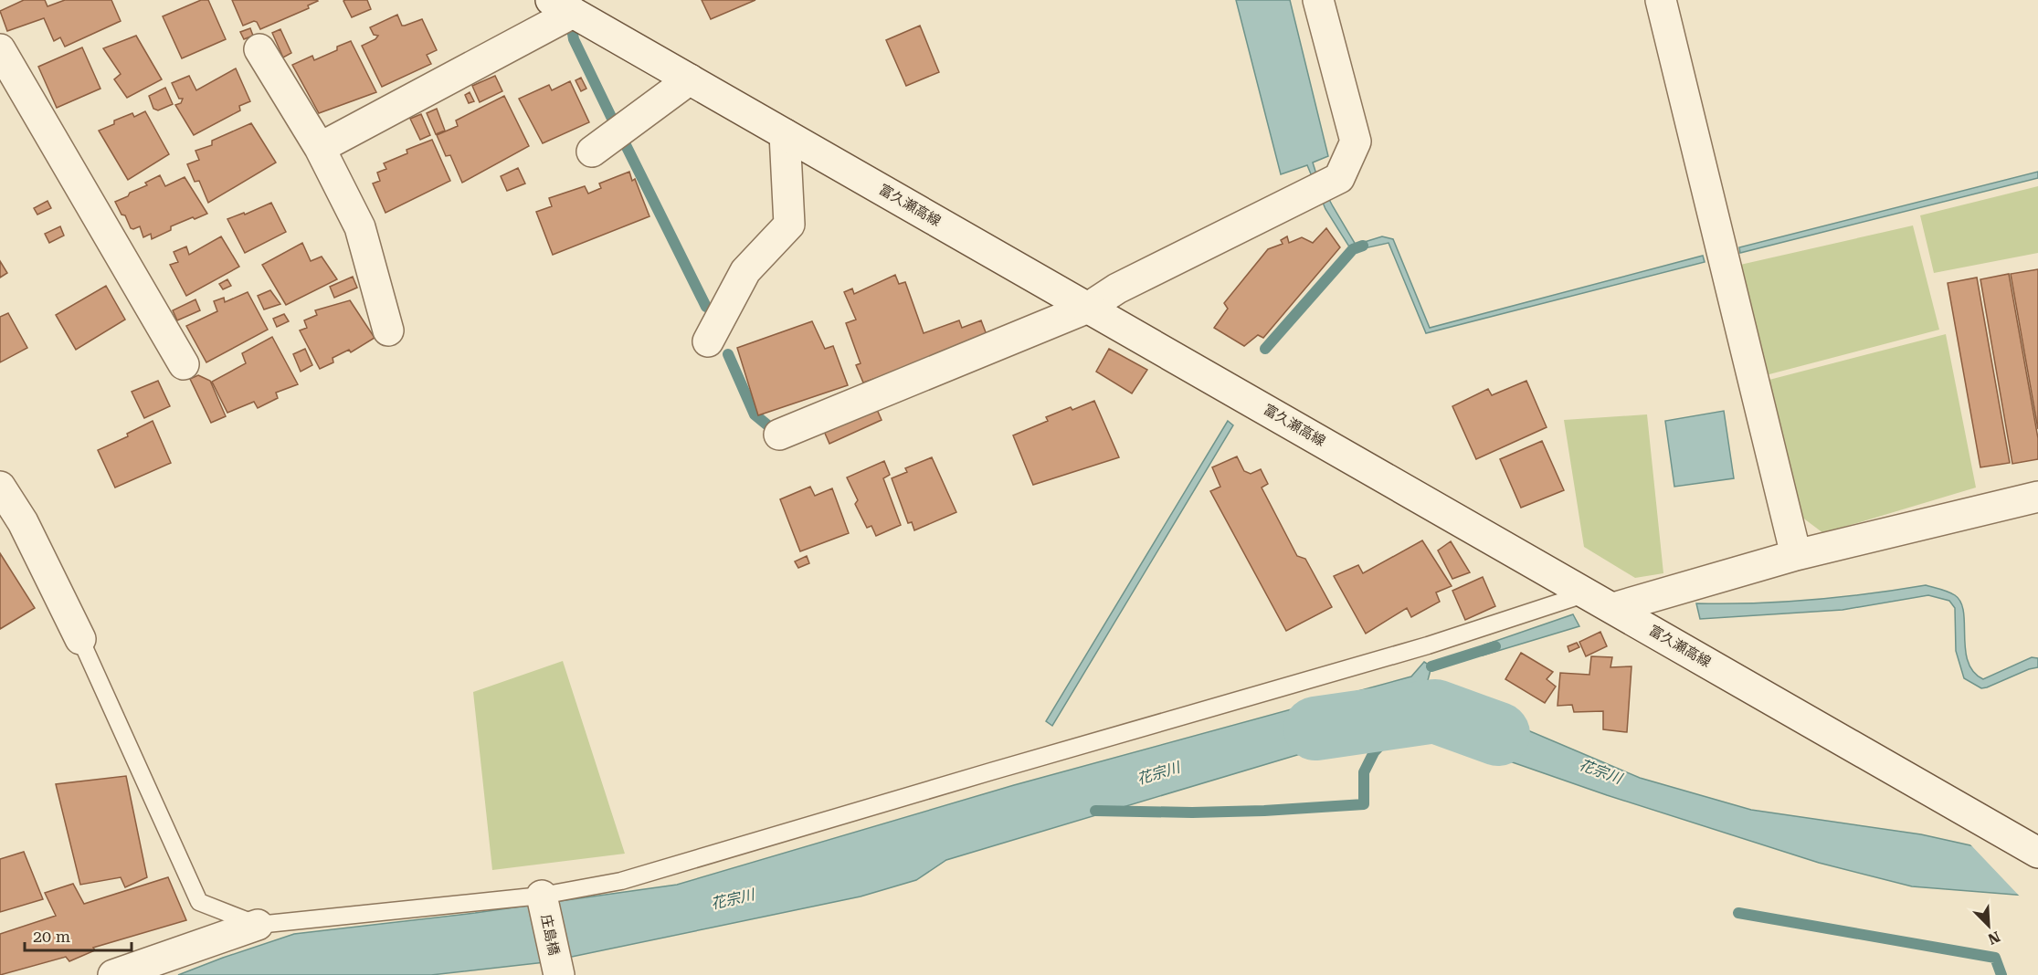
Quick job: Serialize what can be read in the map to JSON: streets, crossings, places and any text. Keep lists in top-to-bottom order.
{
  "streets": {
    "street": ["富久瀬高線", "庄島橋"]
  },
  "water": ["花宗川"],
  "scale_bar": "20 m",
  "north": "bottom right"
}
